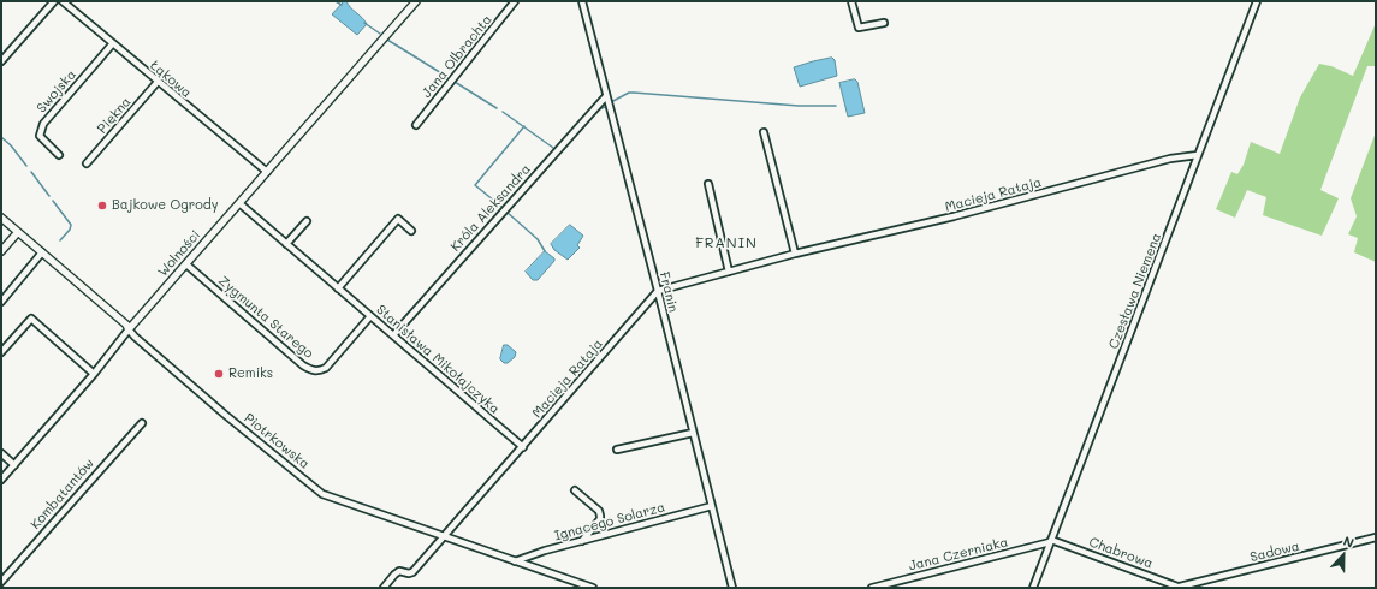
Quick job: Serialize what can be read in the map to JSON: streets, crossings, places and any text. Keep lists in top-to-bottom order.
{
  "streets": {
    "street": [
      "Jana Olbrachta",
      "Łąkowa",
      "Swojska",
      "Piękna",
      "Macieja Rataja",
      "Króla Aleksandra",
      "Wolności",
      "Czesława Niemena",
      "Franin",
      "Zygmunta Starego",
      "Stanisława Mikołajczyka",
      "Piotrkowska",
      "Kombatantów",
      "Ignacego Solarza",
      "Sadowa",
      "Chabrowa",
      "Jana Czerniaka"
    ]
  },
  "crossings": [
    ["Łąkowa", "Swojska"],
    ["Łąkowa", "Piękna"],
    ["Łąkowa", "Wolności"],
    ["Macieja Rataja", "Czesława Niemena"],
    ["Macieja Rataja", "Franin"],
    ["Macieja Rataja", "Stanisława Mikołajczyka"],
    ["Macieja Rataja", "Piotrkowska"],
    ["Króla Aleksandra", "Franin"],
    ["Króla Aleksandra", "Stanisława Mikołajczyka"],
    ["Wolności", "Zygmunta Starego"],
    ["Wolności", "Stanisława Mikołajczyka"],
    ["Wolności", "Piotrkowska"],
    ["Czesława Niemena", "Chabrowa"],
    ["Czesława Niemena", "Jana Czerniaka"],
    ["Franin", "Ignacego Solarza"],
    ["Zygmunta Starego", "Stanisława Mikołajczyka"],
    ["Piotrkowska", "Ignacego Solarza"],
    ["Sadowa", "Chabrowa"],
    ["Chabrowa", "Jana Czerniaka"]
  ],
  "districts": ["FRANIN"],
  "places": ["Bajkowe Ogrody", "Remiks"],
  "north": "top"
}
